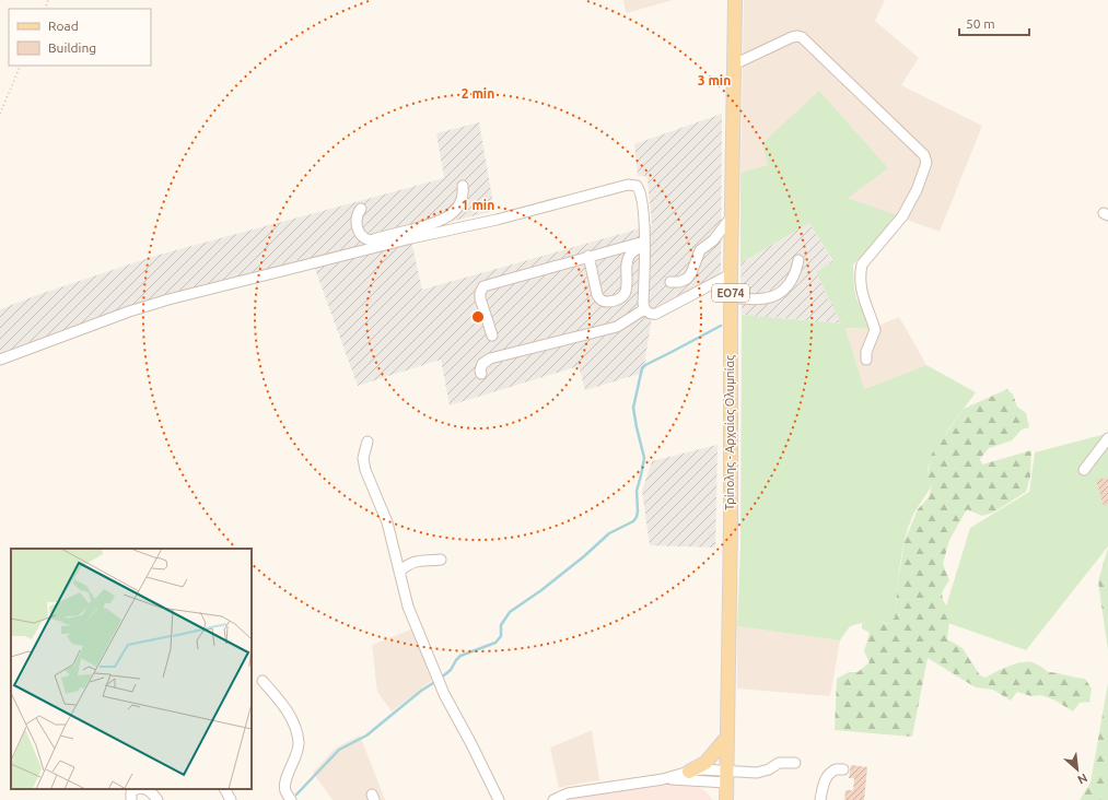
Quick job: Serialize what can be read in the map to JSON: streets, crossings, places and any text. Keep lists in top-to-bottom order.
{
  "streets": {
    "main road": ["ΕΟ74", "Τρίπολης - Αρχαίας Ολυμπίας"]
  },
  "crossings": [
    ["ΕΟ74", "Τρίπολης - Αρχαίας Ολυμπίας"]
  ],
  "legend": ["Road", "Building"],
  "scale_bar": "50 m",
  "north": "bottom right",
  "rings": ["3 min", "2 min", "1 min"]
}
